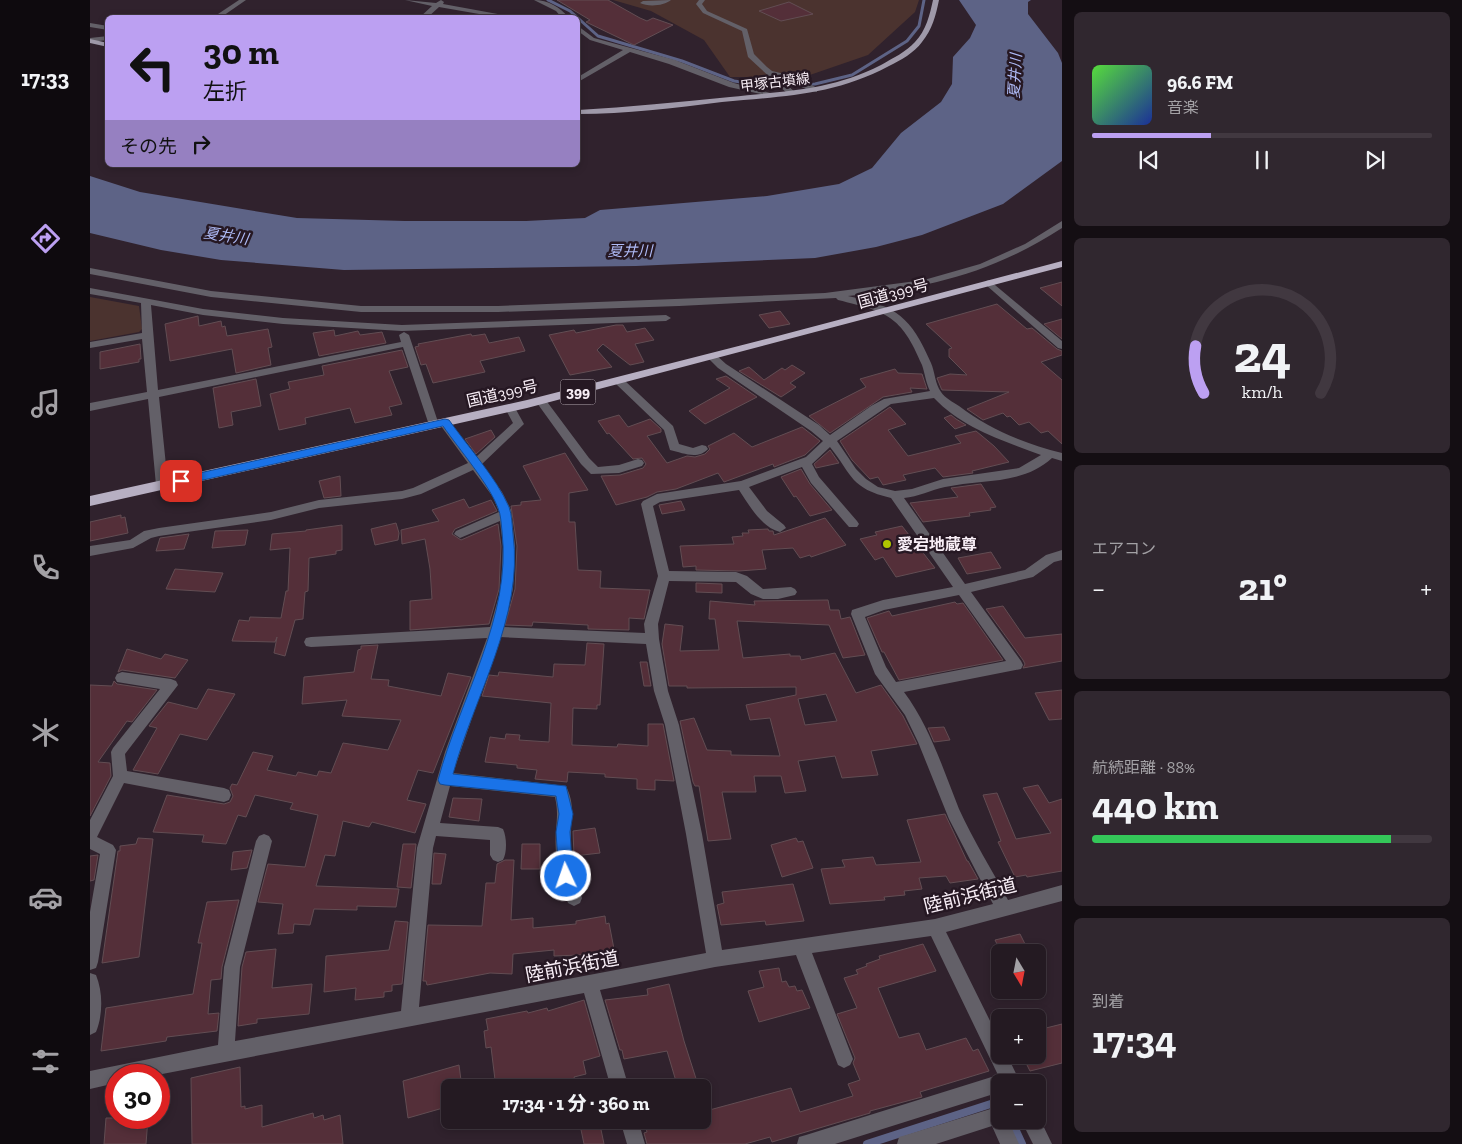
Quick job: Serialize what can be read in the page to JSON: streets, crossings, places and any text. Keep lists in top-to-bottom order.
{
  "streets": {
    "highway": ["国道399号", "399"],
    "main road": ["甲塚古墳線"],
    "street": ["陸前浜街道"]
  },
  "water": ["夏井川"],
  "places": ["愛宕地蔵尊"],
  "north": "bottom",
  "page": {
    "tabs": "17:33",
    "turn": ["30 m", "左折"],
    "song": ["96.6 FM", "音楽"],
    "then": "その先",
    "tile": [
      "エアコン",
      ["航続距離 · 88%", "440 km"],
      ["到着", "17:34"]
    ],
    "heat": ["−", "21°", "+"],
    "map_buttons": ["+", "−"],
    "limit": "30",
    "trip": "17:34 · 1 分 · 360 m",
    "gauge": ["24", "km/h"]
  }
}
